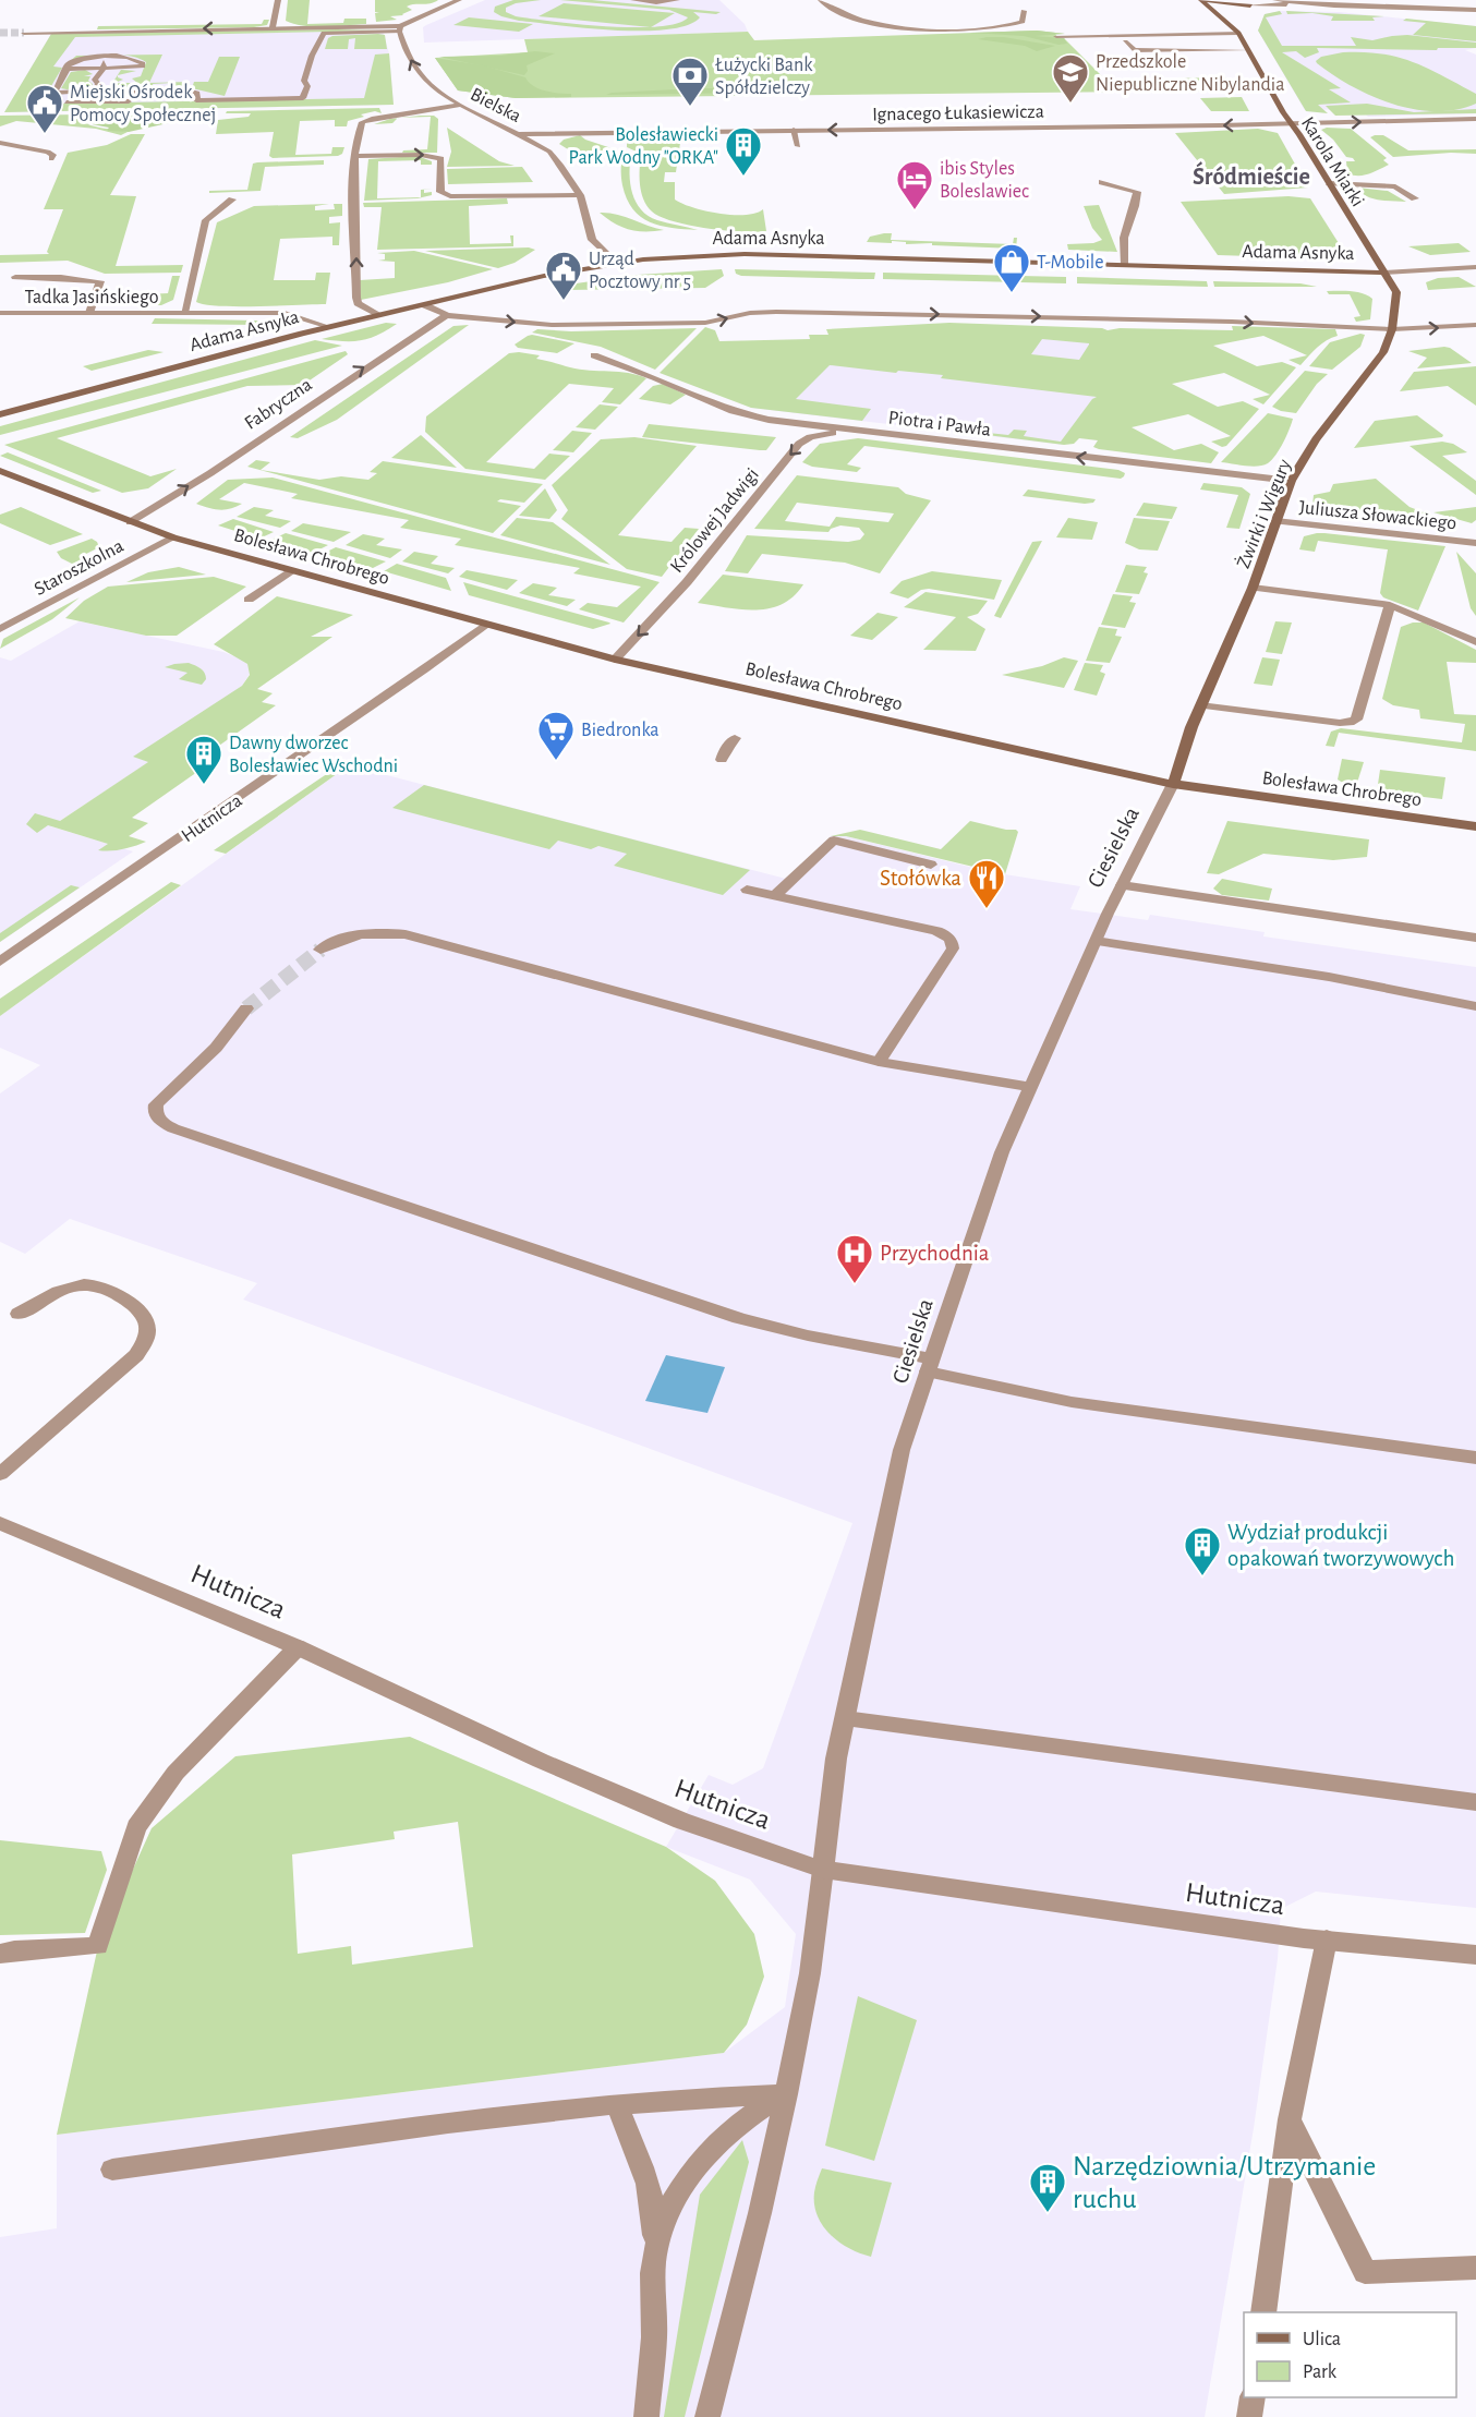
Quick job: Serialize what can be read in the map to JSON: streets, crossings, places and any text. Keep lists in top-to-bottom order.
{
  "streets": {
    "street": [
      "Bielska",
      "Ignacego Łukasiewicza",
      "Karola Miarki",
      "Adama Asnyka",
      "Tadka Jasińskiego",
      "Fabryczna",
      "Piotra i Pawła",
      "Żwirki i Wigury",
      "Juliusza Słowackiego",
      "Królowej Jadwigi",
      "Bolesława Chrobrego",
      "Staroszkolna",
      "Hutnicza",
      "Ciesielska"
    ]
  },
  "crossings": [
    ["Bielska", "Ignacego Łukasiewicza"],
    ["Bielska", "Adama Asnyka"],
    ["Ignacego Łukasiewicza", "Karola Miarki"],
    ["Karola Miarki", "Adama Asnyka"],
    ["Karola Miarki", "Żwirki i Wigury"],
    ["Adama Asnyka", "Tadka Jasińskiego"],
    ["Adama Asnyka", "Żwirki i Wigury"],
    ["Fabryczna", "Bolesława Chrobrego"],
    ["Piotra i Pawła", "Żwirki i Wigury"],
    ["Piotra i Pawła", "Królowej Jadwigi"],
    ["Żwirki i Wigury", "Juliusza Słowackiego"],
    ["Żwirki i Wigury", "Bolesława Chrobrego"],
    ["Żwirki i Wigury", "Ciesielska"],
    ["Królowej Jadwigi", "Bolesława Chrobrego"],
    ["Bolesława Chrobrego", "Staroszkolna"],
    ["Bolesława Chrobrego", "Hutnicza"],
    ["Bolesława Chrobrego", "Ciesielska"],
    ["Hutnicza", "Ciesielska"]
  ],
  "one_way": ["Fabryczna", "Królowej Jadwigi"],
  "districts": ["Śródmieście"],
  "places": {
    "school or university": ["Przedszkole Niepubliczne Nibylandia"],
    "bank": ["Łużycki Bank Spółdzielczy"],
    "public building": ["Miejski Ośrodek Pomocy Społecznej", "Urząd Pocztowy nr 5"],
    "building": [
      "Bolesławiecki Park Wodny \"ORKA\"",
      "Dawny dworzec Bolesławiec Wschodni",
      "Wydział produkcji opakowań tworzywowych",
      "Narzędziownia/Utrzymanie ruchu"
    ],
    "hotel": ["ibis Styles Boleslawiec"],
    "shop": ["T-Mobile"],
    "supermarket": ["Biedronka"],
    "restaurant": ["Stołówka"],
    "hospital": ["Przychodnia"]
  },
  "legend": ["Ulica", "Park"]
}
